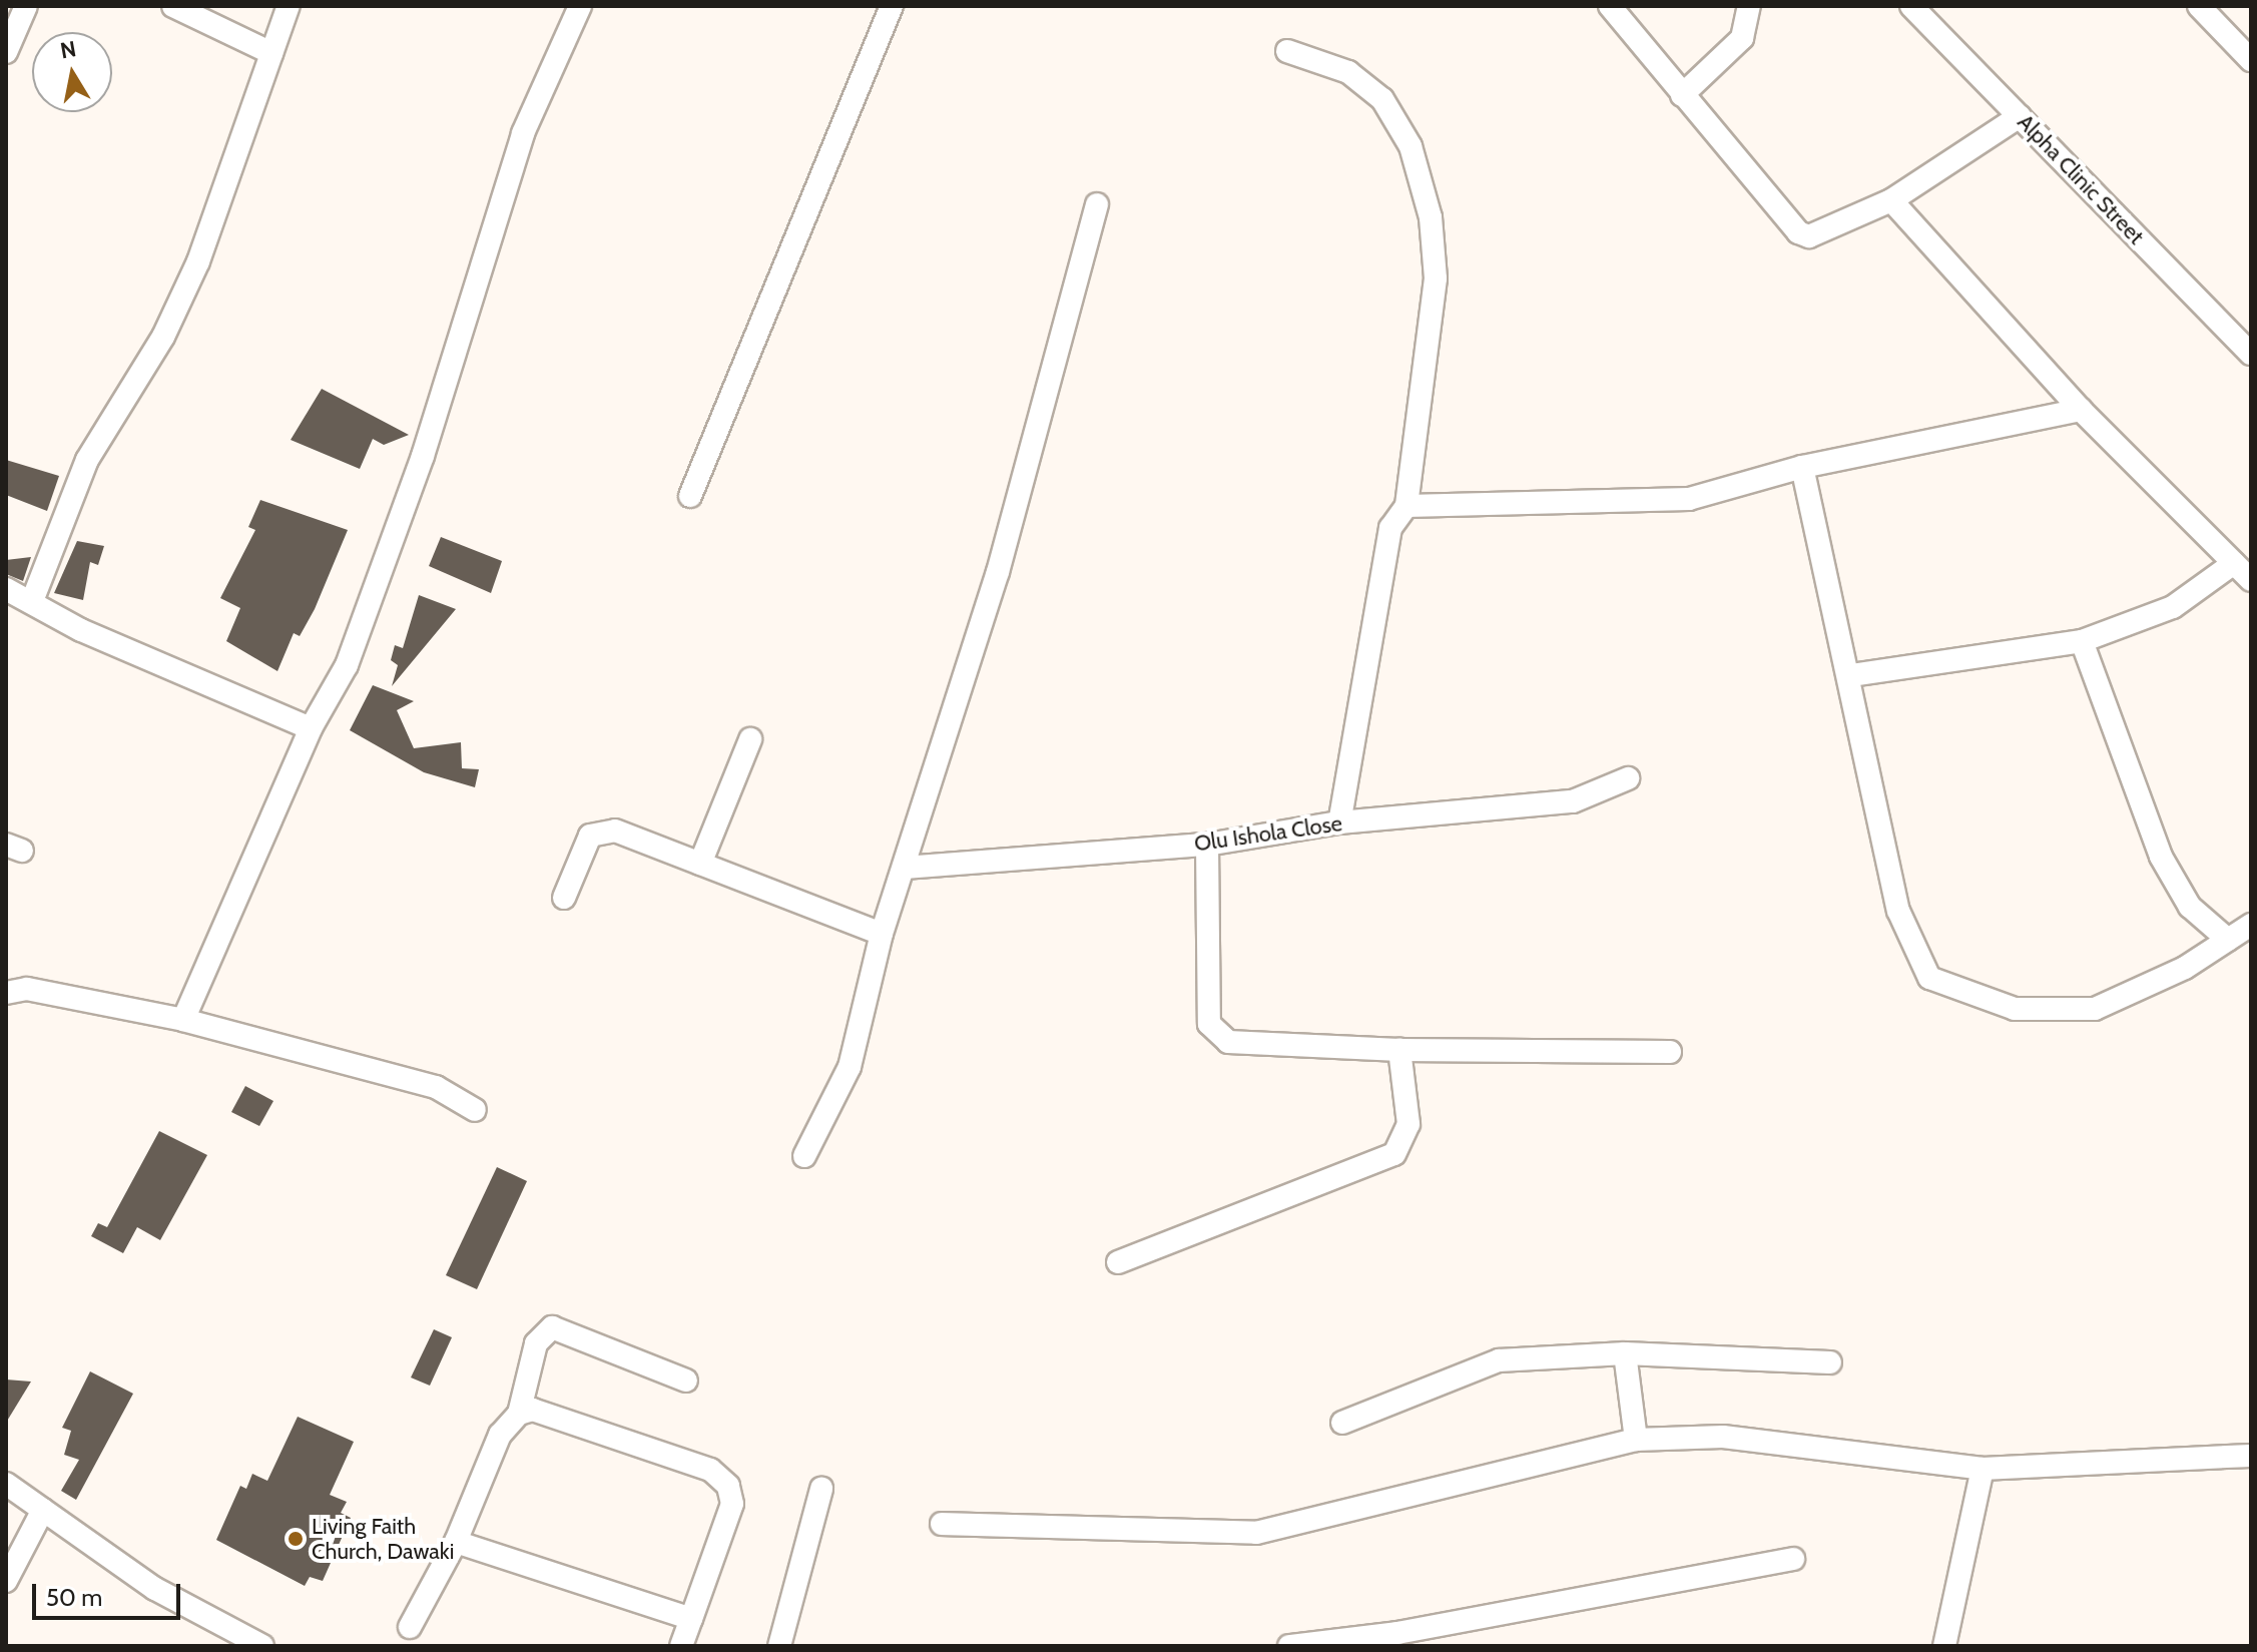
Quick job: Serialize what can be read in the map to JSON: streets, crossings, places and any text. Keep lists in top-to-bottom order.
{
  "streets": {
    "street": ["Alpha Clinic Street", "Olu Ishola Close"]
  },
  "places": ["Living Faith Church, Dawaki"],
  "scale_bar": "50 m",
  "north": "top"
}
